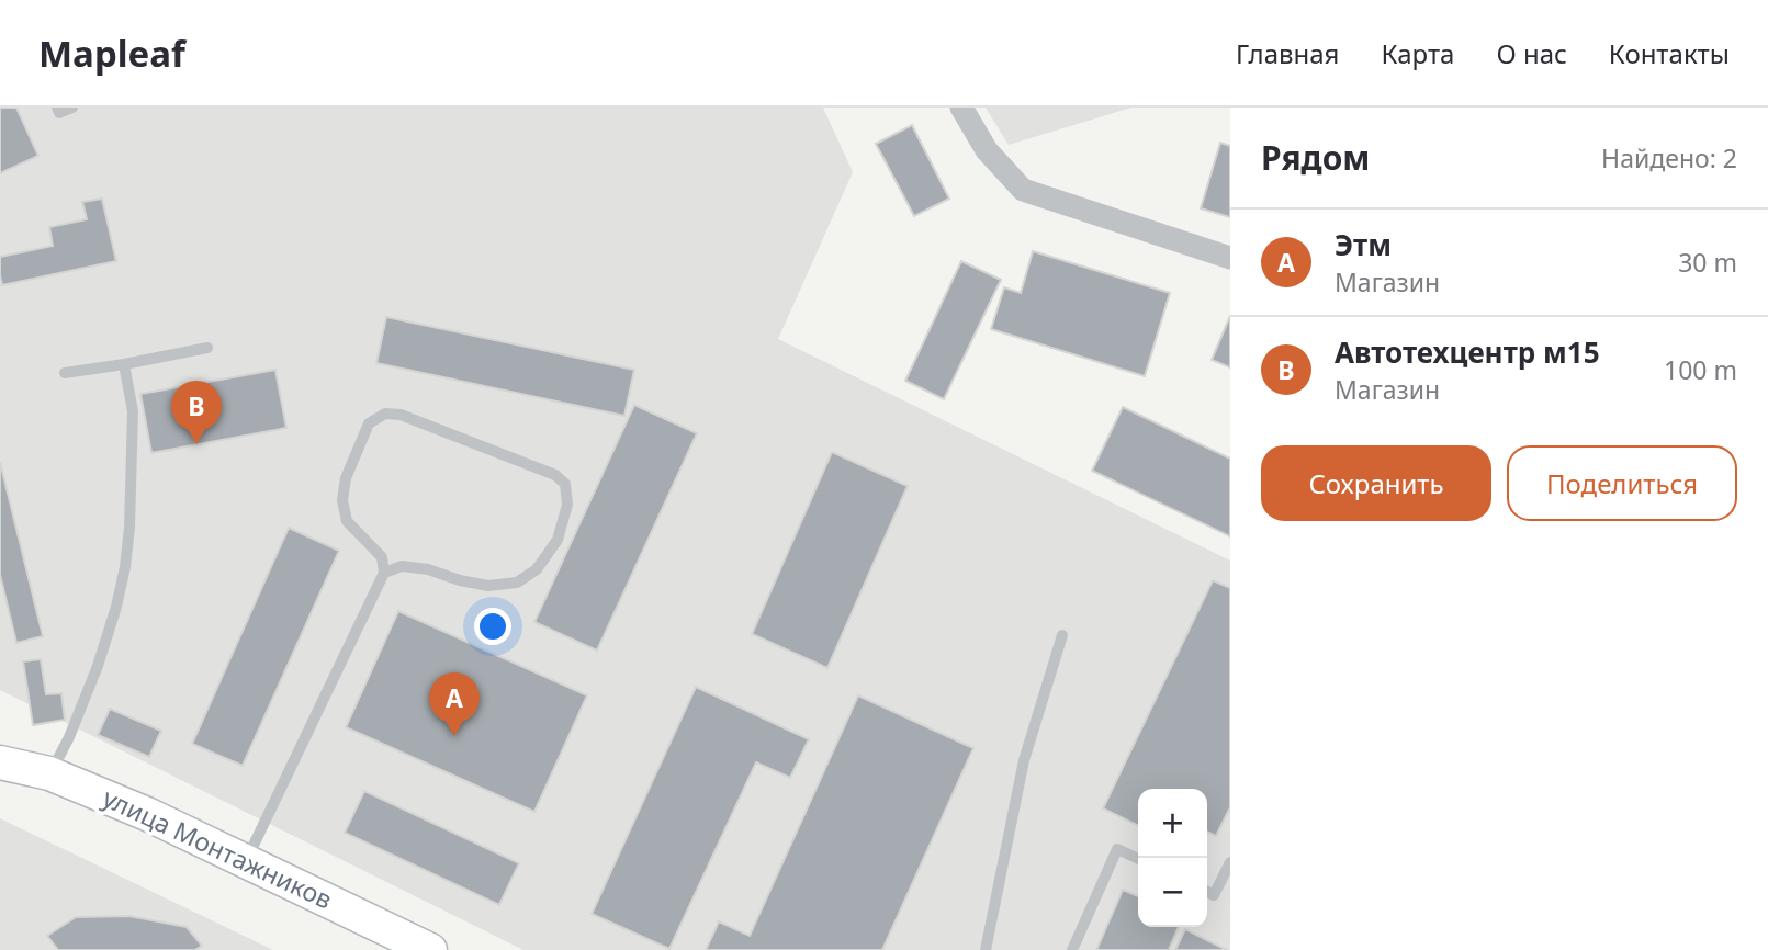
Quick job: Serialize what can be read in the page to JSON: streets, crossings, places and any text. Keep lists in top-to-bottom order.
{
  "streets": {
    "main road": ["улица Монтажников"]
  },
  "page": {
    "header": "Mapleaf",
    "nav": [
      "Главная",
      "Карта",
      "О нас",
      "Контакты"
    ],
    "heading": ["Рядом", "Найдено: 2"],
    "list": [
      {
        "mark": "A",
        "name": "Этм",
        "note": "Магазин",
        "value": "30 m"
      },
      {
        "mark": "B",
        "name": "Автотехцентр м15",
        "note": "Магазин",
        "value": "100 m"
      }
    ],
    "pins": ["B", "A"],
    "buttons": ["Сохранить", "Поделиться"],
    "map_buttons": ["+", "−"]
  }
}
